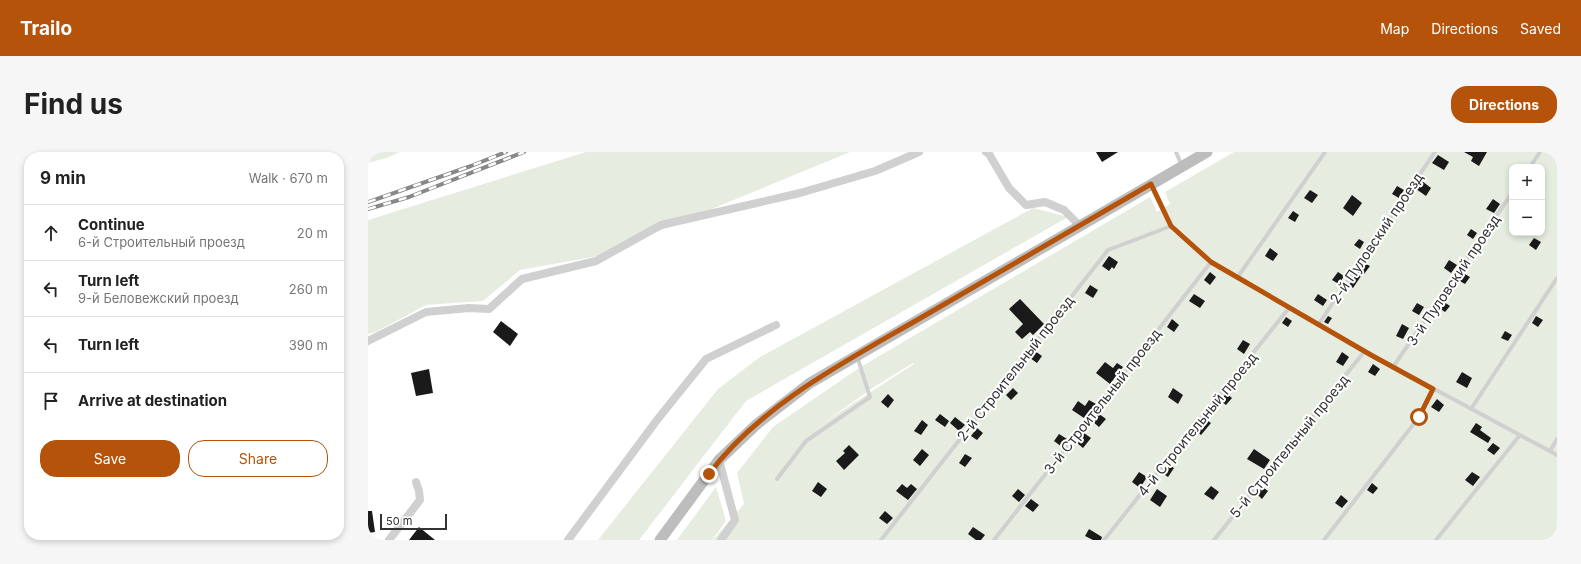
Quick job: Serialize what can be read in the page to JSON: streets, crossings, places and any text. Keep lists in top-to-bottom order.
{
  "streets": {
    "lane": [
      "2-й Пуловский проезд",
      "3-й Пуловский проезд",
      "2-й Строительный проезд",
      "3-й Строительный проезд",
      "4-й Строительный проезд",
      "5-й Строительный проезд"
    ]
  },
  "scale_bar": "50 m",
  "page": {
    "header": "Trailo",
    "nav": ["Map", "Directions", "Saved"],
    "buttons": [
      "Directions",
      ["Save", "Share"]
    ],
    "title": "Find us",
    "heading": ["9 min", "Walk · 670 m"],
    "map_buttons": ["+", "−"],
    "list": [
      ["Continue", "6-й Строительный проезд", "20 m"],
      ["Turn left", "9-й Беловежский проезд", "260 m"],
      ["Turn left", "390 m"],
      "Arrive at destination"
    ],
    "scale": "50 m"
  }
}
